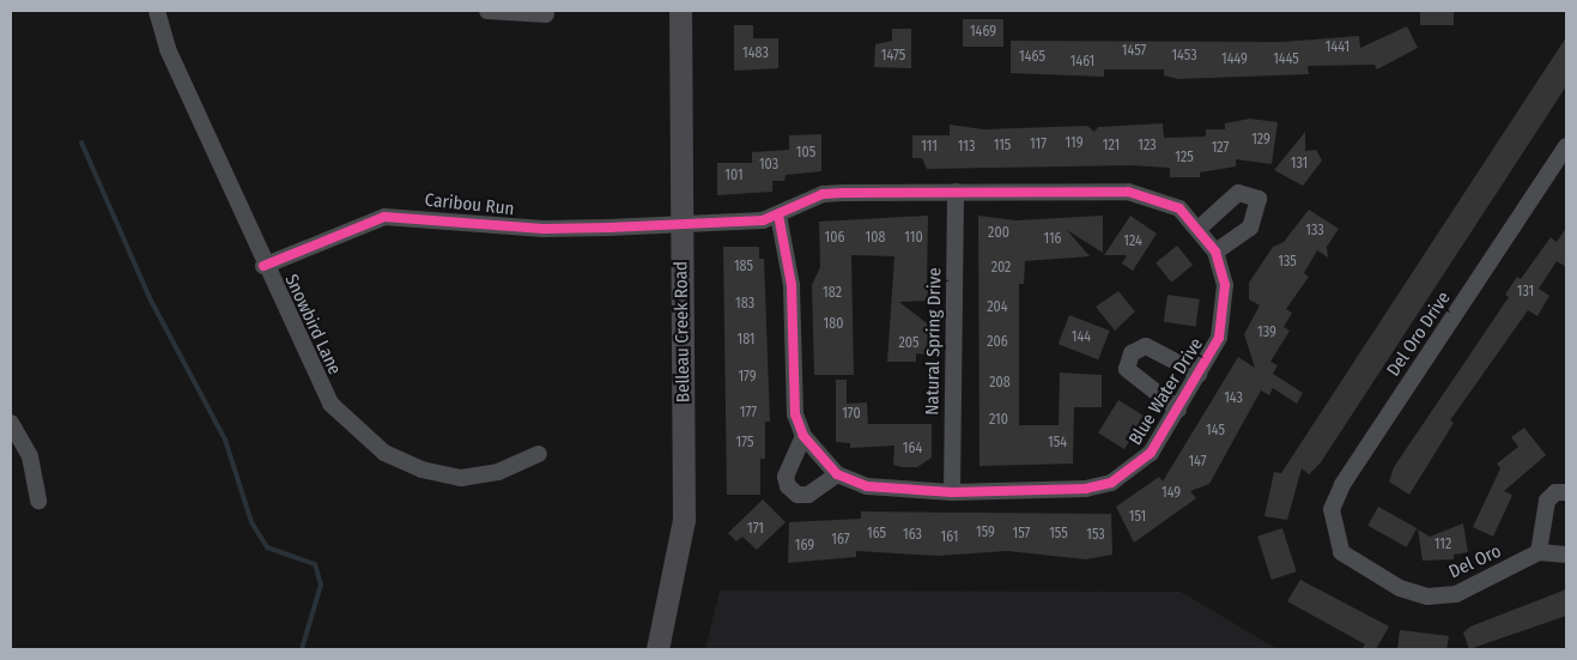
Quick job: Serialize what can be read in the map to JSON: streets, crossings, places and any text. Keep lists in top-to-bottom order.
{
  "streets": {
    "main road": ["Belleau Creek Road"],
    "street": [
      "Caribou Run",
      "Snowbird Lane",
      "Del Oro Drive",
      "Natural Spring Drive",
      "Blue Water Drive",
      "Del Oro"
    ]
  },
  "crossings": [
    ["Caribou Run", "Snowbird Lane"],
    ["Caribou Run", "Belleau Creek Road"],
    ["Caribou Run", "Blue Water Drive"],
    ["Belleau Creek Road", "Blue Water Drive"],
    ["Del Oro Drive", "Del Oro"],
    ["Natural Spring Drive", "Blue Water Drive"]
  ],
  "house_numbers": [
    "1469",
    "1441",
    "1457",
    "1483",
    "1475",
    "1453",
    "1465",
    "1449",
    "1445",
    "1461",
    "129",
    "119",
    "117",
    "115",
    "121",
    "123",
    "111",
    "113",
    "127",
    "105",
    "125",
    "131",
    "103",
    "101",
    "133",
    "200",
    "106",
    "108",
    "110",
    "116",
    "124",
    "135",
    "185",
    "202",
    "131",
    "182",
    "183",
    "204",
    "180",
    "139",
    "144",
    "181",
    "206",
    "205",
    "179",
    "208",
    "143",
    "177",
    "170",
    "210",
    "145",
    "175",
    "154",
    "164",
    "147",
    "149",
    "151",
    "171",
    "159",
    "165",
    "157",
    "155",
    "163",
    "153",
    "161",
    "167",
    "112",
    "169"
  ]
}
